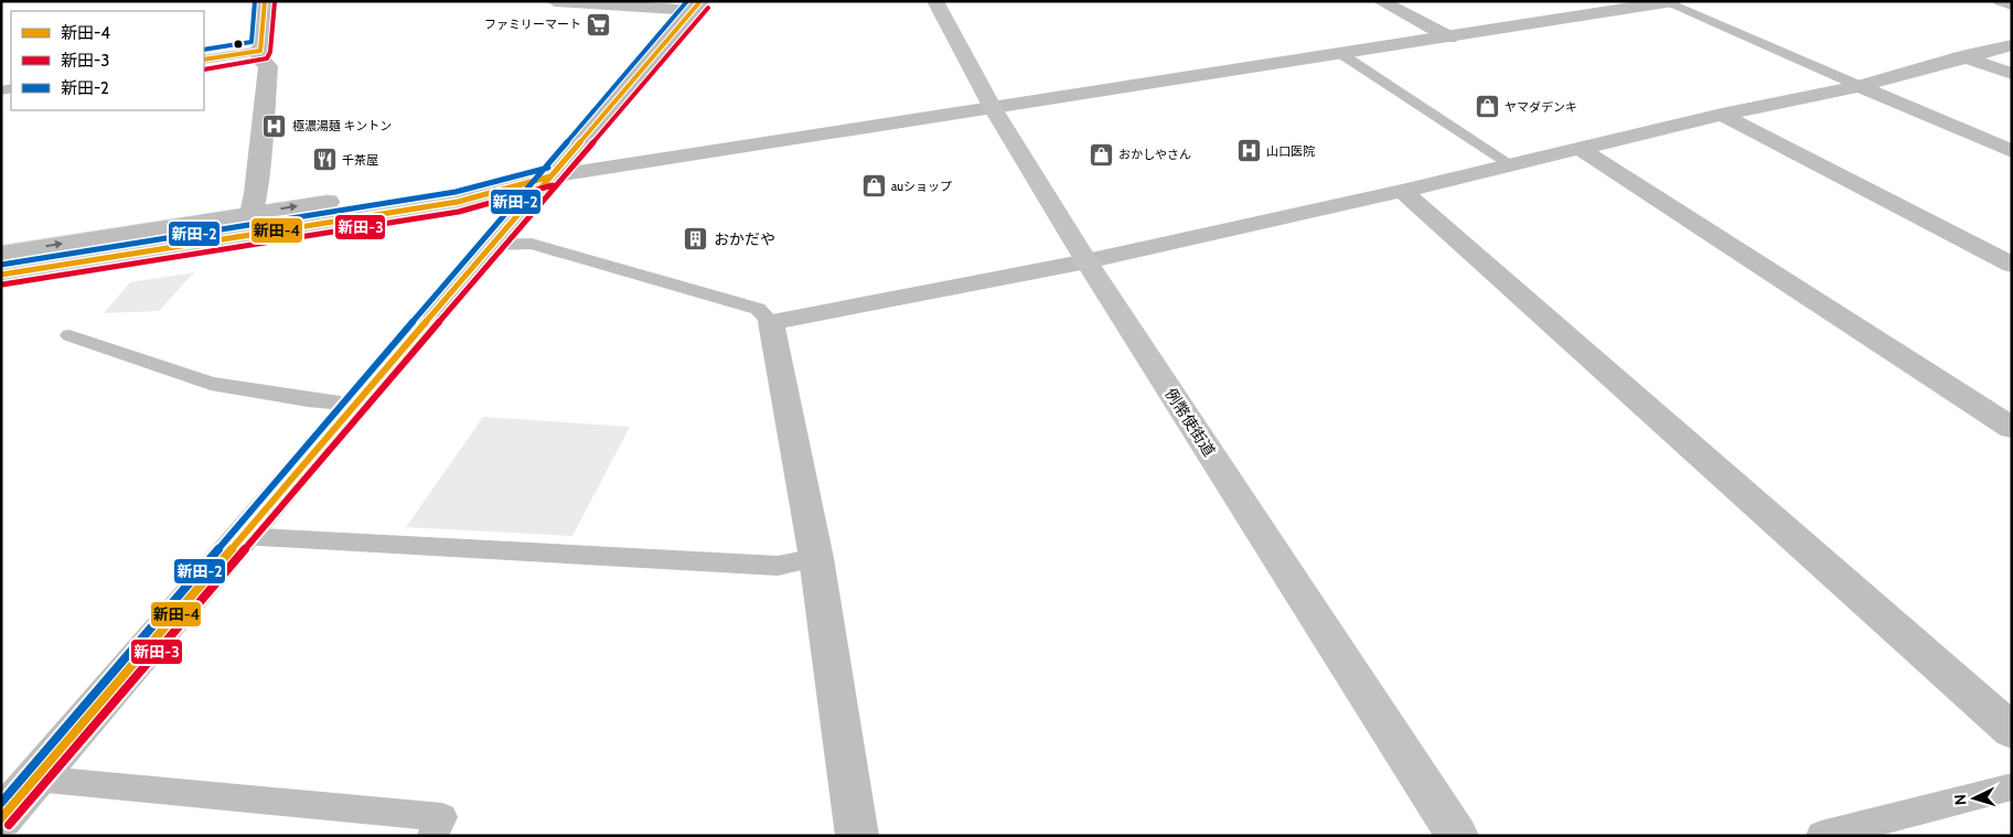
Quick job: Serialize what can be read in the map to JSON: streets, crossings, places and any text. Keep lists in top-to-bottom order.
{
  "streets": {
    "main road": ["例幣使街道"]
  },
  "places": {
    "supermarket": ["ファミリーマート"],
    "shop": ["ヤマダデンキ", "おかしやさん", "auショップ"],
    "hospital": ["極濃湯麺 キントン", "山口医院"],
    "restaurant": ["千茶屋"],
    "building": ["おかだや"]
  },
  "lines": ["transit line 新田-4", "transit line 新田-2", "transit line 新田-3"],
  "legend": ["新田-4", "新田-3", "新田-2"],
  "north": "left"
}
